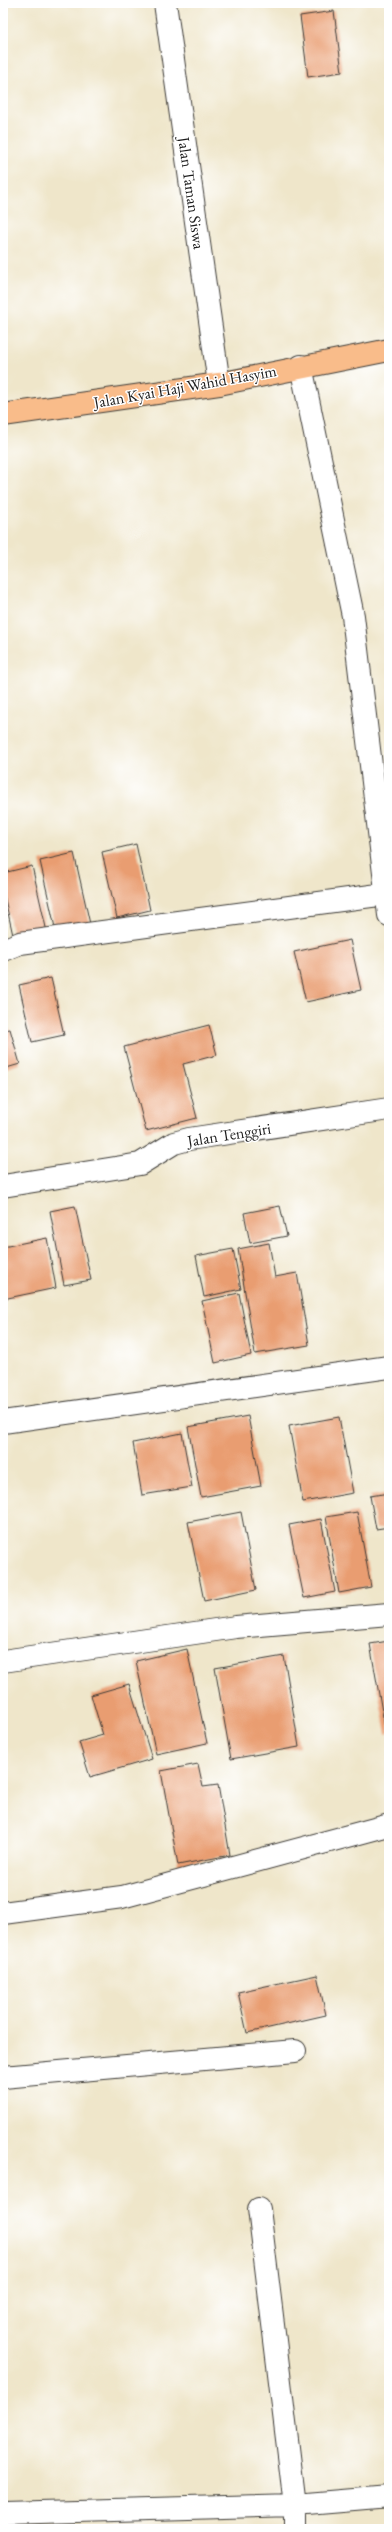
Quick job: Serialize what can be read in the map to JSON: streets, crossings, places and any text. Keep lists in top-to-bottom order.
{
  "streets": {
    "main road": ["Jalan Kyai Haji Wahid Hasyim"],
    "street": ["Jalan Taman Siswa", "Jalan Tenggiri"]
  },
  "crossings": [
    ["Jalan Taman Siswa", "Jalan Kyai Haji Wahid Hasyim"]
  ]
}
